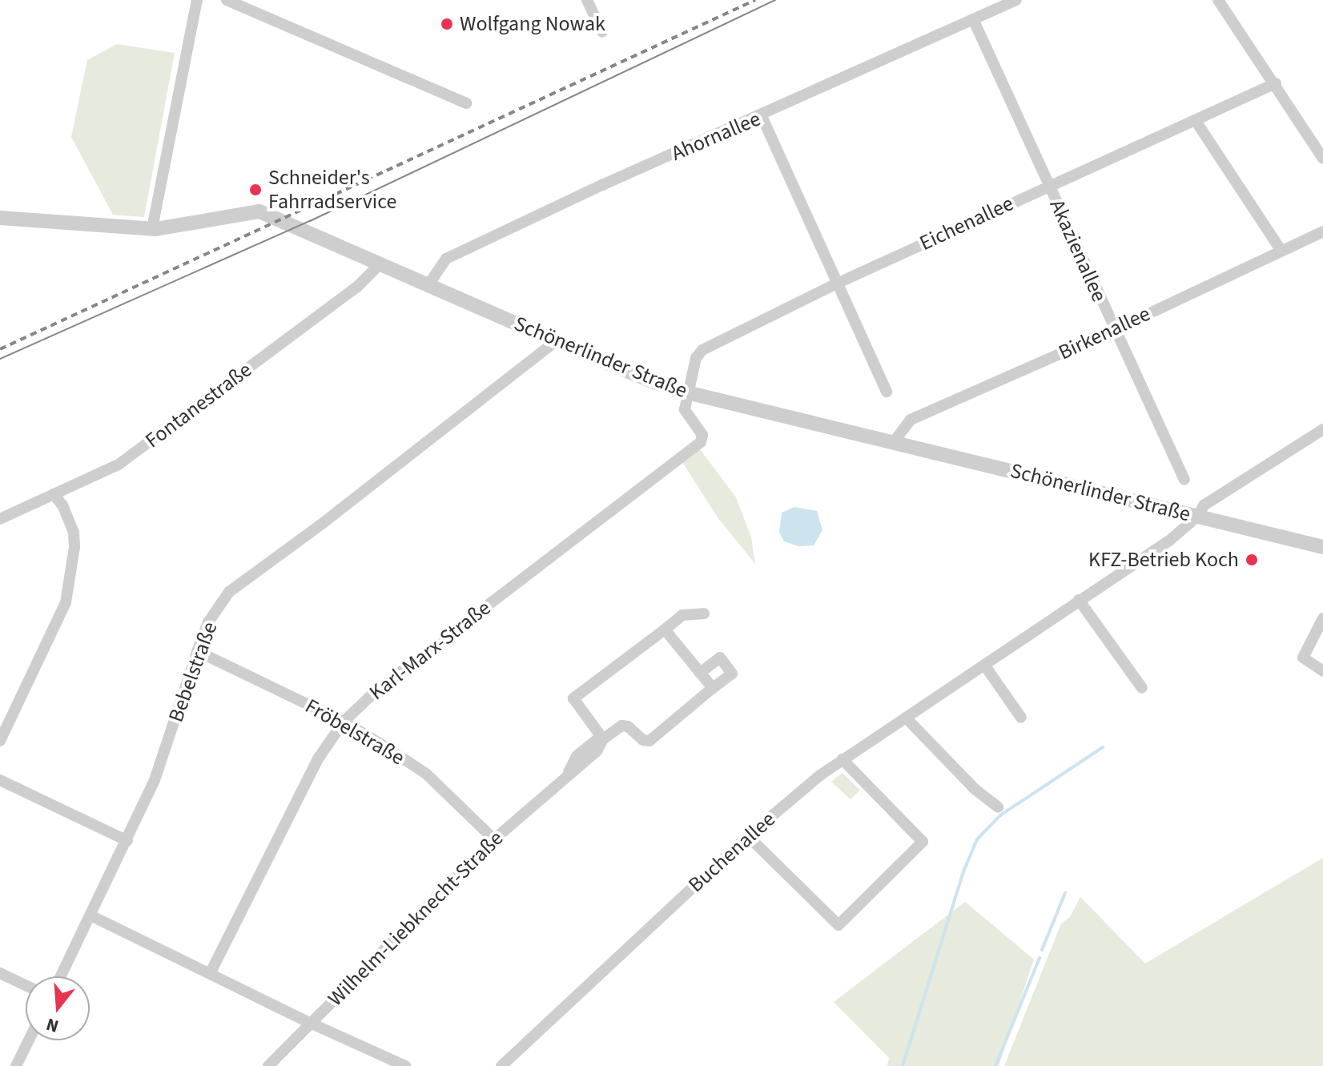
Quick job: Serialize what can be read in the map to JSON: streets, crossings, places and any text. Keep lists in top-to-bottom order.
{
  "streets": {
    "street": [
      "Ahornallee",
      "Eichenallee",
      "Akazienallee",
      "Birkenallee",
      "Schönerlinder Straße",
      "Fontanestraße",
      "Karl-Marx-Straße",
      "Bebelstraße",
      "Fröbelstraße",
      "Buchenallee",
      "Wilhelm-Liebknecht-Straße"
    ]
  },
  "crossings": [
    ["Ahornallee", "Akazienallee"],
    ["Ahornallee", "Schönerlinder Straße"],
    ["Eichenallee", "Akazienallee"],
    ["Eichenallee", "Schönerlinder Straße"],
    ["Eichenallee", "Karl-Marx-Straße"],
    ["Akazienallee", "Birkenallee"],
    ["Birkenallee", "Schönerlinder Straße"],
    ["Schönerlinder Straße", "Fontanestraße"],
    ["Schönerlinder Straße", "Karl-Marx-Straße"],
    ["Schönerlinder Straße", "Bebelstraße"],
    ["Schönerlinder Straße", "Buchenallee"],
    ["Karl-Marx-Straße", "Fröbelstraße"],
    ["Bebelstraße", "Fröbelstraße"],
    ["Fröbelstraße", "Wilhelm-Liebknecht-Straße"]
  ],
  "places": ["Wolfgang Nowak", "Schneider's Fahrradservice", "KFZ-Betrieb Koch"],
  "north": "bottom"
}
